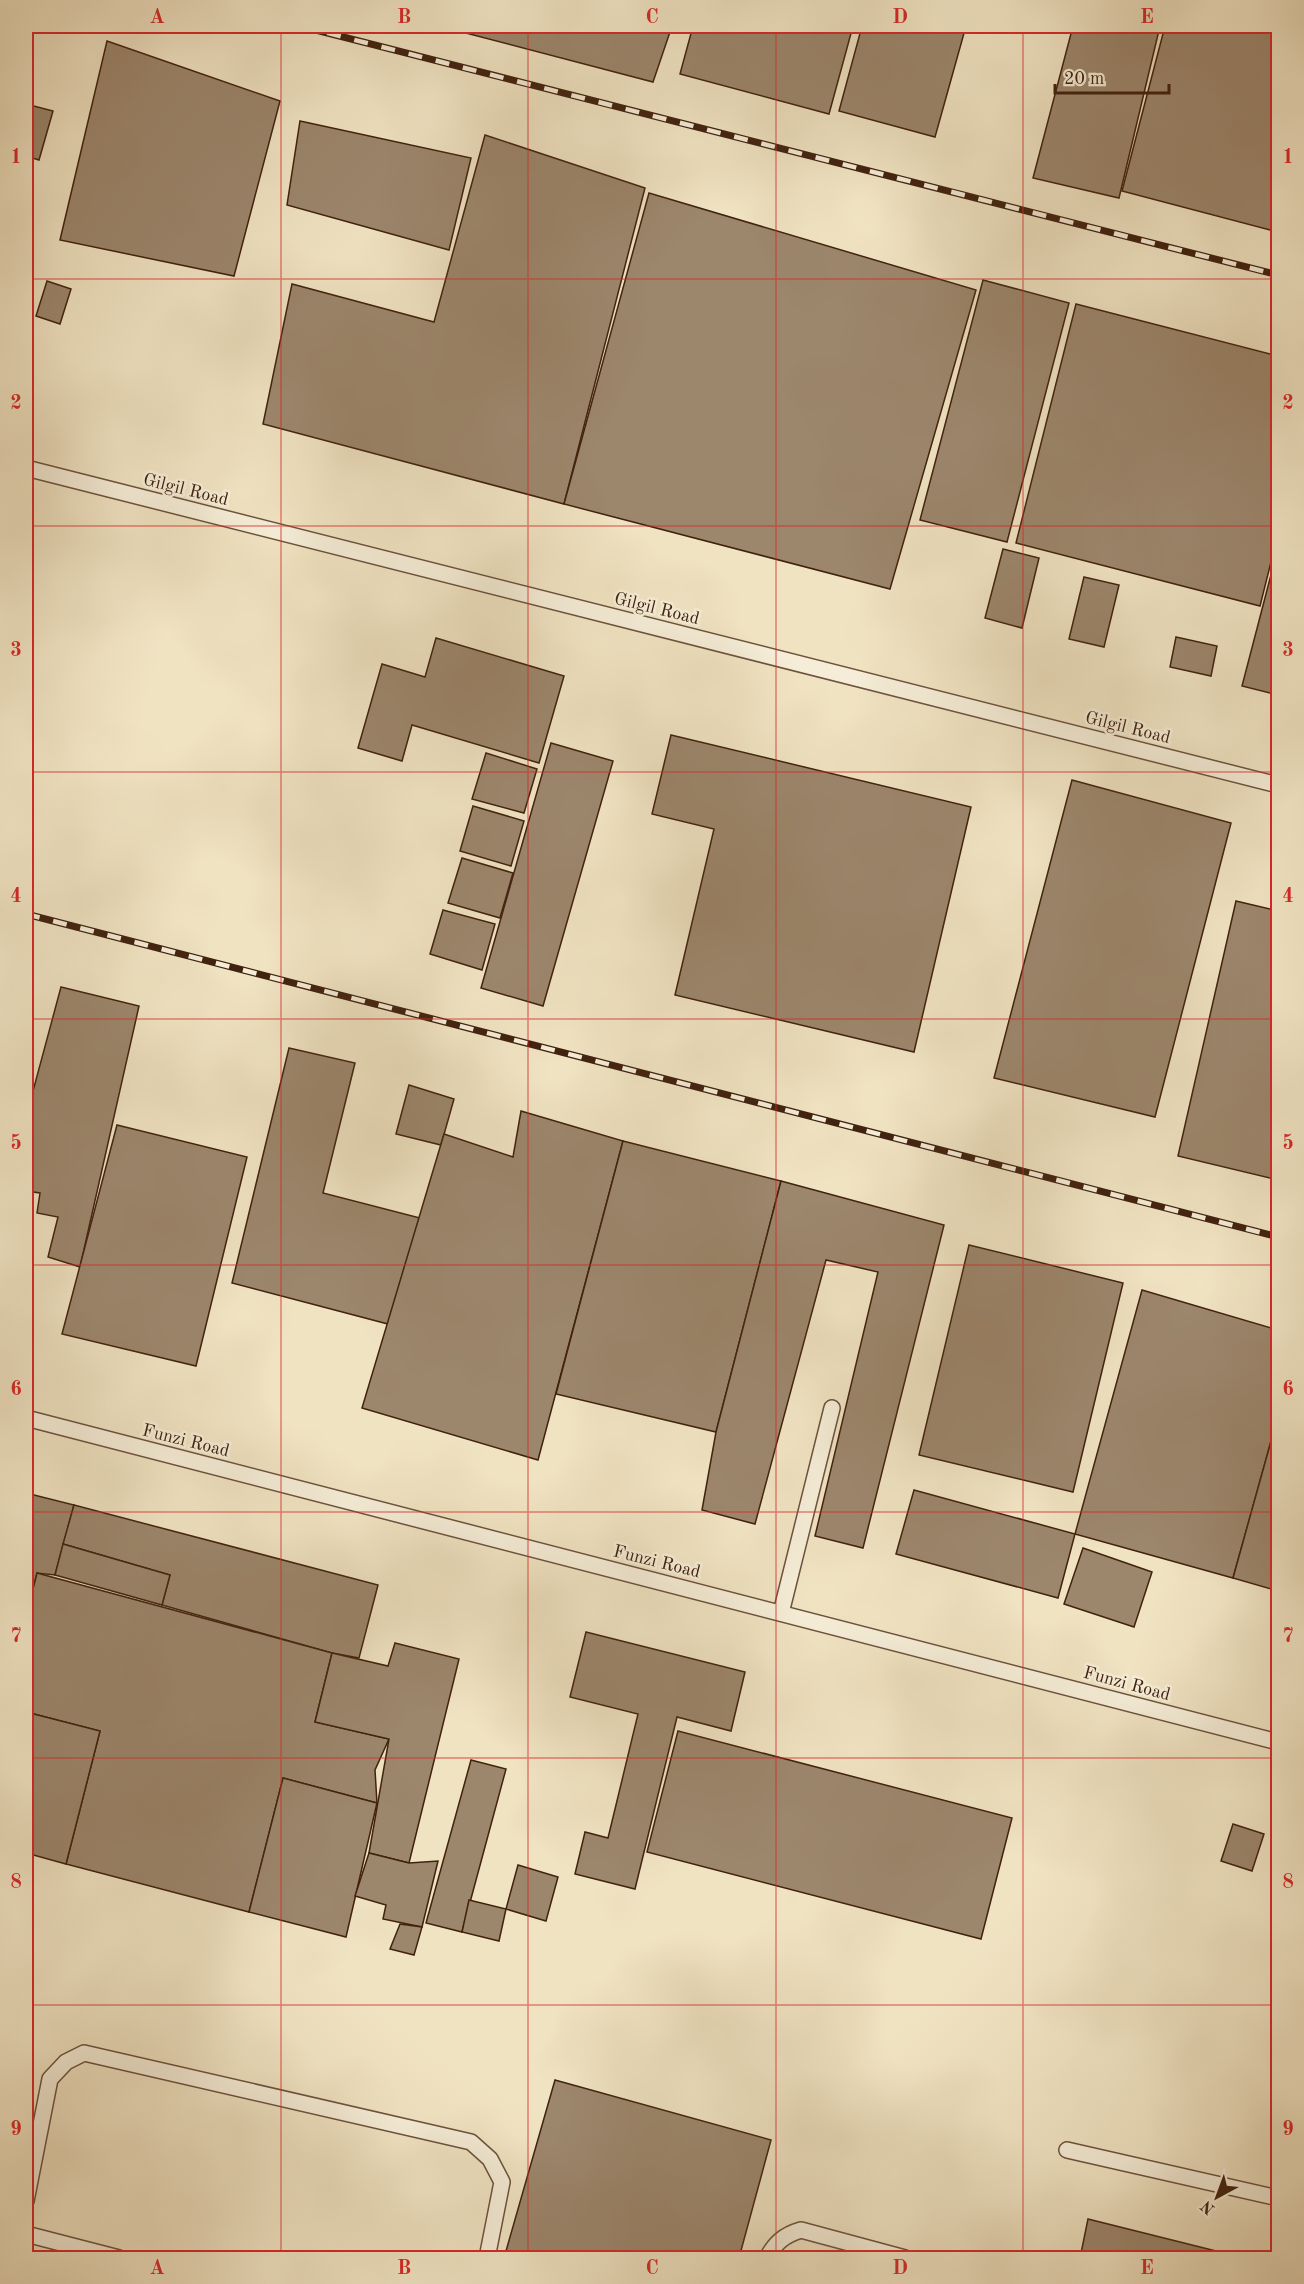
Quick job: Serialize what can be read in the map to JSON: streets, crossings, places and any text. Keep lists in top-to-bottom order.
{
  "streets": {
    "lane": ["Gilgil Road", "Funzi Road"]
  },
  "scale_bar": "20 m",
  "north": "bottom left",
  "grid": {
    "columns": [
      "A",
      "B",
      "C",
      "D",
      "E"
    ],
    "rows": [
      "1",
      "2",
      "3",
      "4",
      "5",
      "6",
      "7",
      "8",
      "9"
    ]
  }
}
